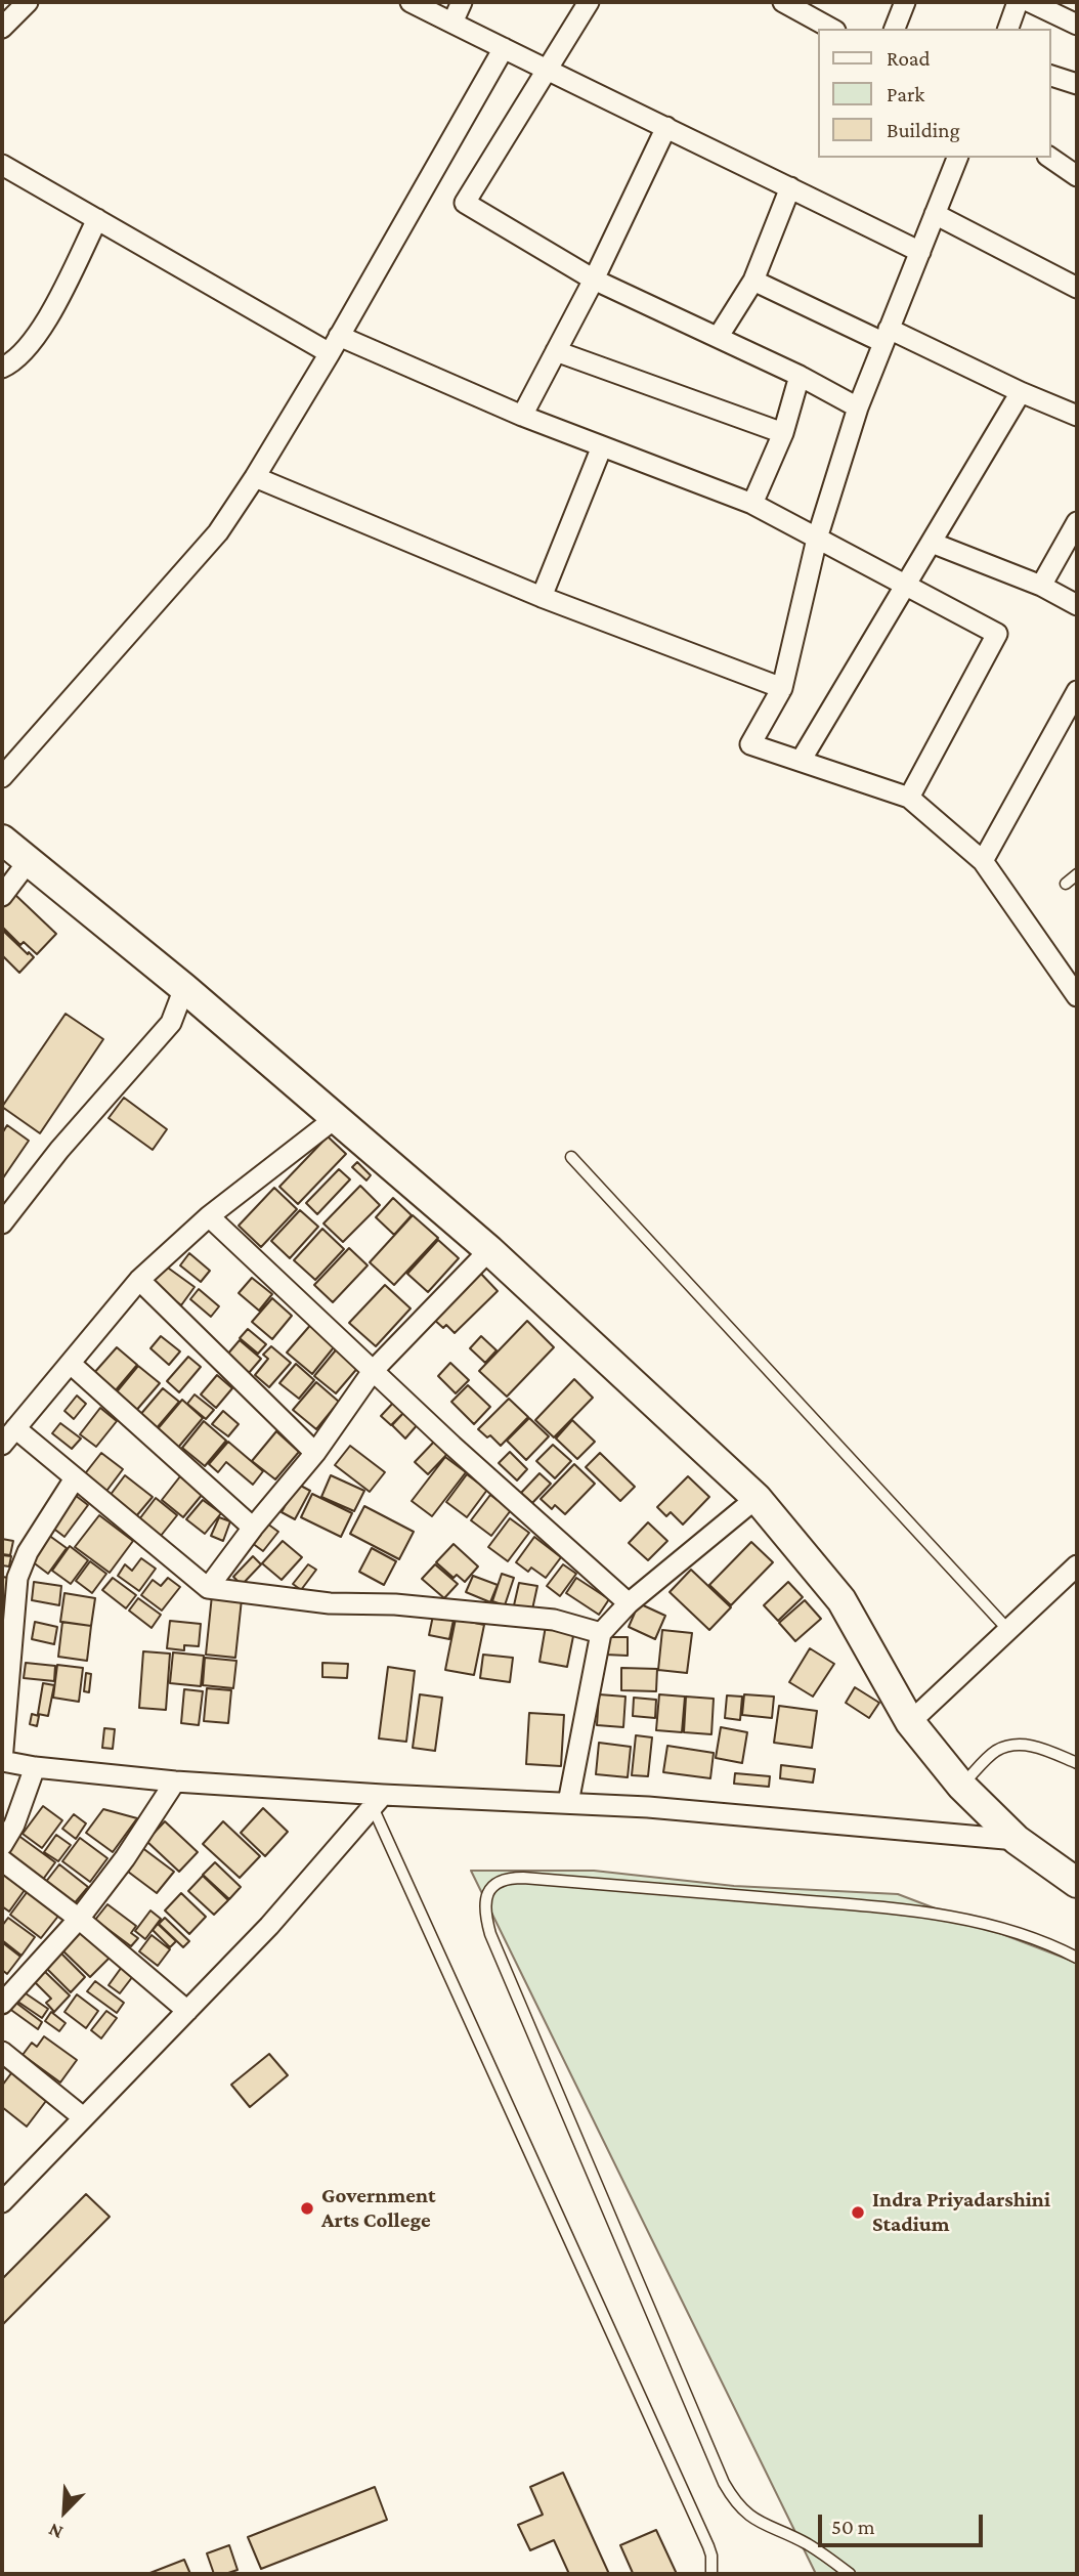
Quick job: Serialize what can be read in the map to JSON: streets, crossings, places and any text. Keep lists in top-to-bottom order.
{
  "places": ["Government Arts College", "Indra Priyadarshini Stadium"],
  "legend": ["Road", "Park", "Building"],
  "scale_bar": "50 m",
  "north": "bottom left"
}
